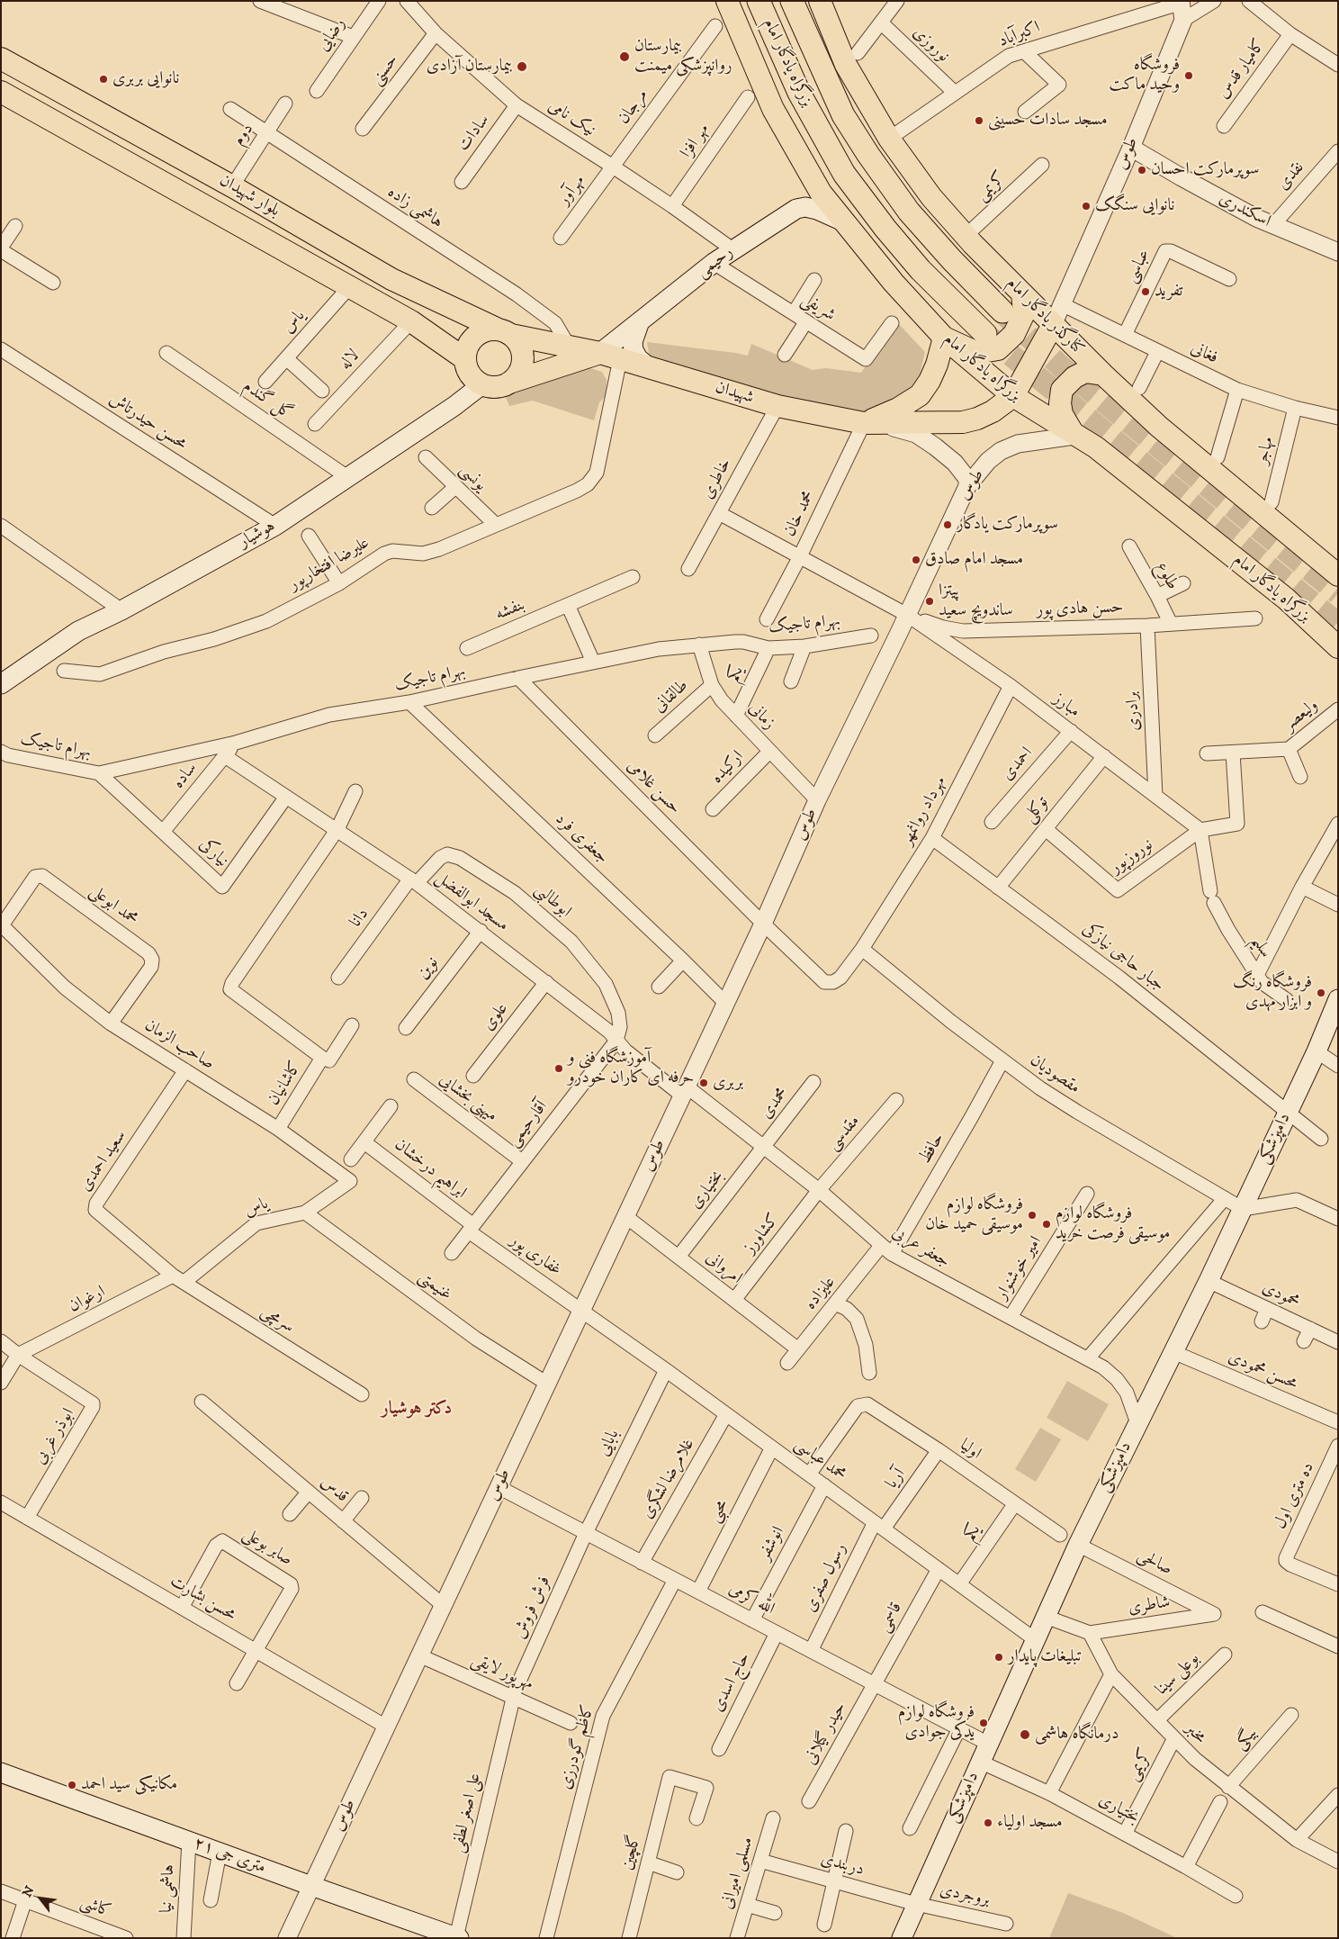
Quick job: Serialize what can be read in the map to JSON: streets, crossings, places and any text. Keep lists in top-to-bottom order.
{
  "streets": {
    "highway": ["بزرگراه یادگار امام"],
    "main road": [
      "طوس",
      "بلوار شهیدان",
      "رحیمی",
      "کنارگذر یادگار امام",
      "شهیدان",
      "هوشیار",
      "دامپزشکی",
      "۲۱ متری جی"
    ],
    "street": [
      "رضایی",
      "اکبرآباد",
      "نوروزی",
      "کامیار قدس",
      "حسنی",
      "مرجان",
      "نیک نامی",
      "سادات",
      "دوم",
      "مهر افزا",
      "نقدی",
      "کریمی",
      "مهرآور",
      "هاشمی زاده",
      "اسکندری",
      "عباسی",
      "شریفی",
      "یاس",
      "فغانی",
      "لاله",
      "گل گندم",
      "محسن حیدرتاش",
      "مهاجر",
      "یونسی",
      "خاطری",
      "محمد خان",
      "علیرضا افتخارپور",
      "طلوع",
      "حسن هادی پور",
      "بنفشه",
      "بهرام تاجیک",
      "یکم",
      "طالقانی",
      "مبارز",
      "برادری",
      "ولیعصر",
      "زمانی",
      "احمدی",
      "ارکیده",
      "ساده",
      "حسن غلامی",
      "توکلی",
      "مهرداد روانمهر",
      "جعفری فرد",
      "نیارکی",
      "نوروزپور",
      "ابوطالبی",
      "مسجد ابوالفضل",
      "محمد ابوعلی",
      "دانا",
      "سلیم",
      "جبار حاجی نیازکی",
      "نوین",
      "علوی",
      "صاحب الزمان",
      "مقصودیان",
      "کاشانیان",
      "میهنی بخشایی",
      "محمدی",
      "آقارحیمی",
      "مقدسی",
      "حافظ",
      "سعید احمدی",
      "ابراهیم درخشان",
      "بختیاری",
      "کشاورز",
      "جعفر عربی",
      "غفاری پور",
      "امروانی",
      "امیر خوشنوار",
      "غنیمتی",
      "علیزاده",
      "محمودی",
      "ارغوان",
      "سرمچی",
      "محسن محمودی",
      "ابوذر غربی",
      "بابایی",
      "اولیا",
      "محمد عباسی",
      "غلامرضا لشگری",
      "آریا",
      "قدس",
      "ده متری اول",
      "محبی",
      "انوشفر",
      "صابر بوعلی",
      "صالحی",
      "رسول صفری",
      "محسن بشارت",
      "الله کرمی",
      "شاطری",
      "فرش فروش",
      "قاسمی",
      "مهرپور لایقی",
      "بوعلی سینا",
      "حاج اسدی",
      "حیدر گیلانی",
      "مخبر",
      "بیگی",
      "کاظم گودرزی",
      "علی‌ اصغر لطفی",
      "گلچین",
      "دربندی",
      "مسلمی امیرانی",
      "هاشمی نیا",
      "بروجردی",
      "کاشی"
    ]
  },
  "crossings": [
    ["اکبرآباد", "نوروزی"],
    ["اکبرآباد", "طوس"],
    ["اکبرآباد", "کنارگذر یادگار امام"],
    ["بزرگراه یادگار امام", "طوس"],
    ["بزرگراه یادگار امام", "رحیمی"],
    ["حسنی", "نیک نامی"],
    ["مرجان", "نیک نامی"],
    ["مرجان", "مهرآور"],
    ["نیک نامی", "سادات"],
    ["نیک نامی", "مهر افزا"],
    ["نیک نامی", "مهرآور"],
    ["نیک نامی", "رحیمی"],
    ["دوم", "بلوار شهیدان"],
    ["دوم", "هاشمی زاده"],
    ["طوس", "اسکندری"],
    ["طوس", "کنارگذر یادگار امام"],
    ["طوس", "فغانی"],
    ["طوس", "شهیدان"],
    ["طوس", "حسن هادی پور"],
    ["طوس", "مبارز"],
    ["طوس", "زمانی"],
    ["طوس", "حسن غلامی"],
    ["طوس", "جعفری فرد"],
    ["طوس", "مسجد ابوالفضل"],
    ["طوس", "جعفر عربی"],
    ["طوس", "غفاری پور"],
    ["طوس", "امروانی"],
    ["طوس", "غنیمتی"],
    ["طوس", "محمد عباسی"],
    ["طوس", "قدس"],
    ["طوس", "محسن بشارت"],
    ["طوس", "الله کرمی"],
    ["طوس", "مهرپور لایقی"],
    ["طوس", "۲۱ متری جی"],
    ["نقدی", "اسکندری"],
    ["کریمی", "کنارگذر یادگار امام"],
    ["کریمی", "بختیاری"],
    ["کریمی", "مخبر"],
    ["بلوار شهیدان", "یاس"],
    ["بلوار شهیدان", "لاله"],
    ["بلوار شهیدان", "شهیدان"],
    ["بلوار شهیدان", "هوشیار"],
    ["هاشمی زاده", "شهیدان"],
    ["رحیمی", "شریفی"],
    ["رحیمی", "شهیدان"],
    ["عباسی", "فغانی"],
    ["یاس", "صاحب الزمان"],
    ["یاس", "سعید احمدی"],
    ["یاس", "غنیمتی"],
    ["یاس", "ارغوان"],
    ["یاس", "سرمچی"],
    ["فغانی", "مهاجر"],
    ["شهیدان", "خاطری"],
    ["شهیدان", "محمد خان"],
    ["شهیدان", "هوشیار"],
    ["شهیدان", "علیرضا افتخارپور"],
    ["گل گندم", "هوشیار"],
    ["محسن حیدرتاش", "هوشیار"],
    ["یونسی", "علیرضا افتخارپور"],
    ["طلوع", "حسن هادی پور"],
    ["حسن هادی پور", "مبارز"],
    ["حسن هادی پور", "برادری"],
    ["بهرام تاجیک", "یکم"],
    ["بهرام تاجیک", "زمانی"],
    ["بهرام تاجیک", "ساده"],
    ["بهرام تاجیک", "حسن غلامی"],
    ["بهرام تاجیک", "جعفری فرد"],
    ["بهرام تاجیک", "نیارکی"],
    ["یکم", "زمانی"],
    ["یکم", "اولیا"],
    ["یکم", "محمد عباسی"],
    ["طالقانی", "زمانی"],
    ["مبارز", "برادری"],
    ["مبارز", "احمدی"],
    ["مبارز", "توکلی"],
    ["مبارز", "مهرداد روانمهر"],
    ["مبارز", "نوروزپور"],
    ["مبارز", "سلیم"],
    ["زمانی", "ارکیده"],
    ["ساده", "نیارکی"],
    ["ساده", "مسجد ابوالفضل"],
    ["حسن غلامی", "مهرداد روانمهر"],
    ["حسن غلامی", "مقصودیان"],
    ["توکلی", "نوروزپور"],
    ["توکلی", "جبار حاجی نیازکی"],
    ["مهرداد روانمهر", "جبار حاجی نیازکی"],
    ["مهرداد روانمهر", "مقصودیان"],
    ["نیارکی", "مسجد ابوالفضل"],
    ["نوروزپور", "سلیم"],
    ["ابوطالبی", "مسجد ابوالفضل"],
    ["ابوطالبی", "دانا"],
    ["ابوطالبی", "آقارحیمی"],
    ["مسجد ابوالفضل", "دانا"],
    ["مسجد ابوالفضل", "نوین"],
    ["مسجد ابوالفضل", "علوی"],
    ["مسجد ابوالفضل", "آقارحیمی"],
    ["مسجد ابوالفضل", "جعفر عربی"],
    ["محمد ابوعلی", "صاحب الزمان"],
    ["جبار حاجی نیازکی", "دامپزشکی"],
    ["صاحب الزمان", "کاشانیان"],
    ["صاحب الزمان", "سعید احمدی"],
    ["مقصودیان", "دامپزشکی"],
    ["مقصودیان", "حافظ"],
    ["میهنی بخشایی", "آقارحیمی"],
    ["محمدی", "بختیاری"],
    ["محمدی", "جعفر عربی"],
    ["آقارحیمی", "ابراهیم درخشان"],
    ["آقارحیمی", "غفاری پور"],
    ["مقدسی", "کشاورز"],
    ["مقدسی", "جعفر عربی"],
    ["دامپزشکی", "بختیاری"],
    ["دامپزشکی", "جعفر عربی"],
    ["دامپزشکی", "محمودی"],
    ["دامپزشکی", "محسن محمودی"],
    ["دامپزشکی", "محمد عباسی"],
    ["دامپزشکی", "صالحی"],
    ["دامپزشکی", "الله کرمی"],
    ["دامپزشکی", "دربندی"],
    ["دامپزشکی", "بروجردی"],
    ["حافظ", "جعفر عربی"],
    ["حافظ", "علیزاده"],
    ["سعید احمدی", "ارغوان"],
    ["سعید احمدی", "سرمچی"],
    ["ابراهیم درخشان", "غفاری پور"],
    ["بختیاری", "جعفر عربی"],
    ["بختیاری", "امروانی"],
    ["کشاورز", "جعفر عربی"],
    ["کشاورز", "امروانی"],
    ["جعفر عربی", "امیر خوشنوار"],
    ["جعفر عربی", "علیزاده"],
    ["غفاری پور", "محمد عباسی"],
    ["امروانی", "علیزاده"],
    ["ارغوان", "سرمچی"],
    ["ارغوان", "ابوذر غربی"],
    ["ابوذر غربی", "محسن بشارت"],
    ["بابایی", "محمد عباسی"],
    ["بابایی", "الله کرمی"],
    ["بابایی", "فرش فروش"],
    ["اولیا", "محمد عباسی"],
    ["اولیا", "آریا"],
    ["محمد عباسی", "غلامرضا لشگری"],
    ["محمد عباسی", "آریا"],
    ["محمد عباسی", "محبی"],
    ["محمد عباسی", "انوشفر"],
    ["محمد عباسی", "رسول صفری"],
    ["محمد عباسی", "قاسمی"],
    ["غلامرضا لشگری", "الله کرمی"],
    ["آریا", "رسول صفری"],
    ["محبی", "الله کرمی"],
    ["انوشفر", "الله کرمی"],
    ["صابر بوعلی", "محسن بشارت"],
    ["صالحی", "شاطری"],
    ["رسول صفری", "الله کرمی"],
    ["الله کرمی", "فرش فروش"],
    ["الله کرمی", "قاسمی"],
    ["الله کرمی", "حاج اسدی"],
    ["الله کرمی", "حیدر گیلانی"],
    ["الله کرمی", "کاظم گودرزی"],
    ["شاطری", "مخبر"],
    ["فرش فروش", "مهرپور لایقی"],
    ["فرش فروش", "علی‌ اصغر لطفی"],
    ["قاسمی", "حیدر گیلانی"],
    ["مهرپور لایقی", "علی‌ اصغر لطفی"],
    ["بوعلی سینا", "مخبر"],
    ["مخبر", "بیگی"],
    ["علی‌ اصغر لطفی", "۲۱ متری جی"],
    ["۲۱ متری جی", "هاشمی نیا"],
    ["دربندی", "مسلمی امیرانی"],
    ["دربندی", "بروجردی"]
  ],
  "districts": ["دکتر هوشیار"],
  "places": [
    "بیمارستان روانپزشکی میمنت",
    "بیمارستان آزادی",
    "فروشگاه وحید ماکت",
    "نانوایی بربری",
    "مسجد سادات حسینی",
    "سوپرمارکت احسان",
    "نانوایی سنگک",
    "تفرید",
    "سوپرمارکت یادگار",
    "مسجد امام صادق",
    "پیتزا ساندویچ سعید",
    "فروشگاه رنگ و ابزار مهدی",
    "آموزشگاه فنی و حرفه ای کاران خودرو",
    "بربری",
    "فروشگاه لوازم موسیقی حمید خان",
    "فروشگاه لوازم موسیقی فرصت خرید",
    "تبلیغات پایدار",
    "فروشگاه لوازم یدکی جوادی",
    "درمانگاه هاشمی",
    "مکانیکی سید احمد",
    "مسجد اولیاء"
  ],
  "north": "top left"
}
